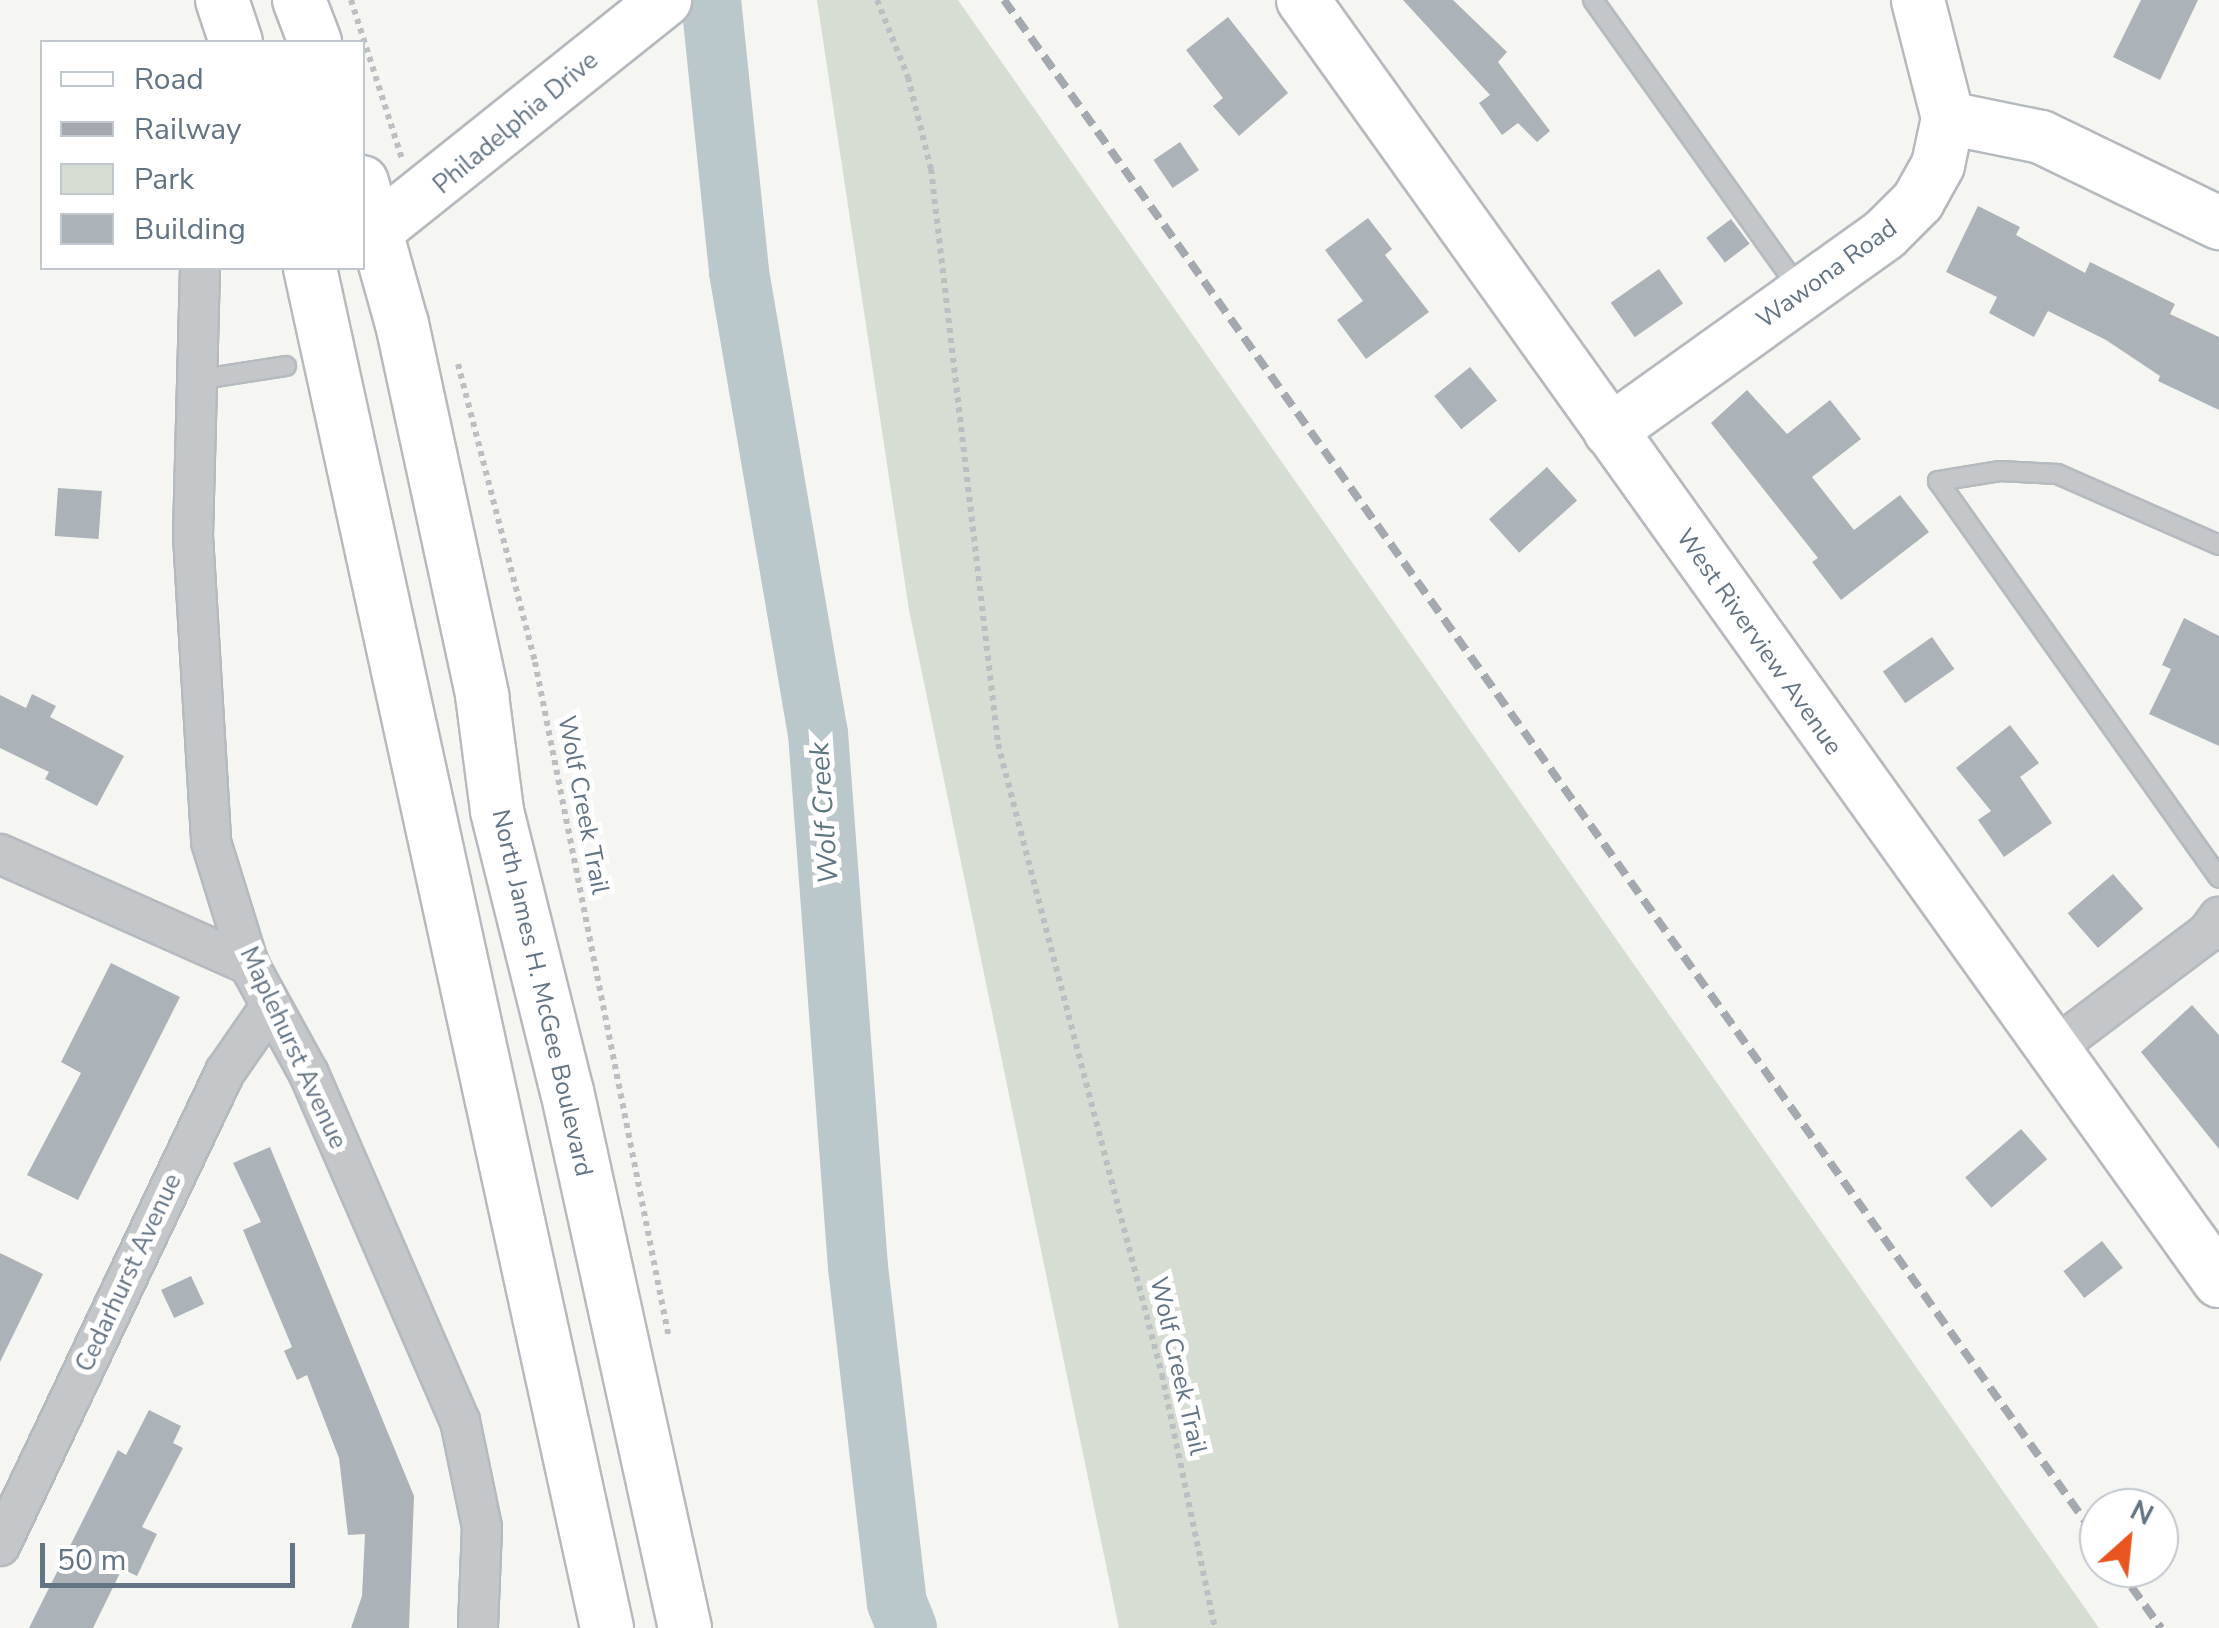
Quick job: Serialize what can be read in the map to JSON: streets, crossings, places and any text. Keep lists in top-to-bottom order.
{
  "streets": {
    "main road": [
      "Philadelphia Drive",
      "Wawona Road",
      "West Riverview Avenue",
      "North James H. McGee Boulevard"
    ],
    "street": ["Maplehurst Avenue", "Cedarhurst Avenue"],
    "path": ["Wolf Creek Trail"]
  },
  "crossings": [
    ["Philadelphia Drive", "North James H. McGee Boulevard"],
    ["Wawona Road", "West Riverview Avenue"],
    ["Maplehurst Avenue", "Cedarhurst Avenue"]
  ],
  "water": ["Wolf Creek"],
  "legend": [
    "Road",
    "Railway",
    "Park",
    "Building"
  ],
  "scale_bar": "50 m",
  "north": "top right"
}
